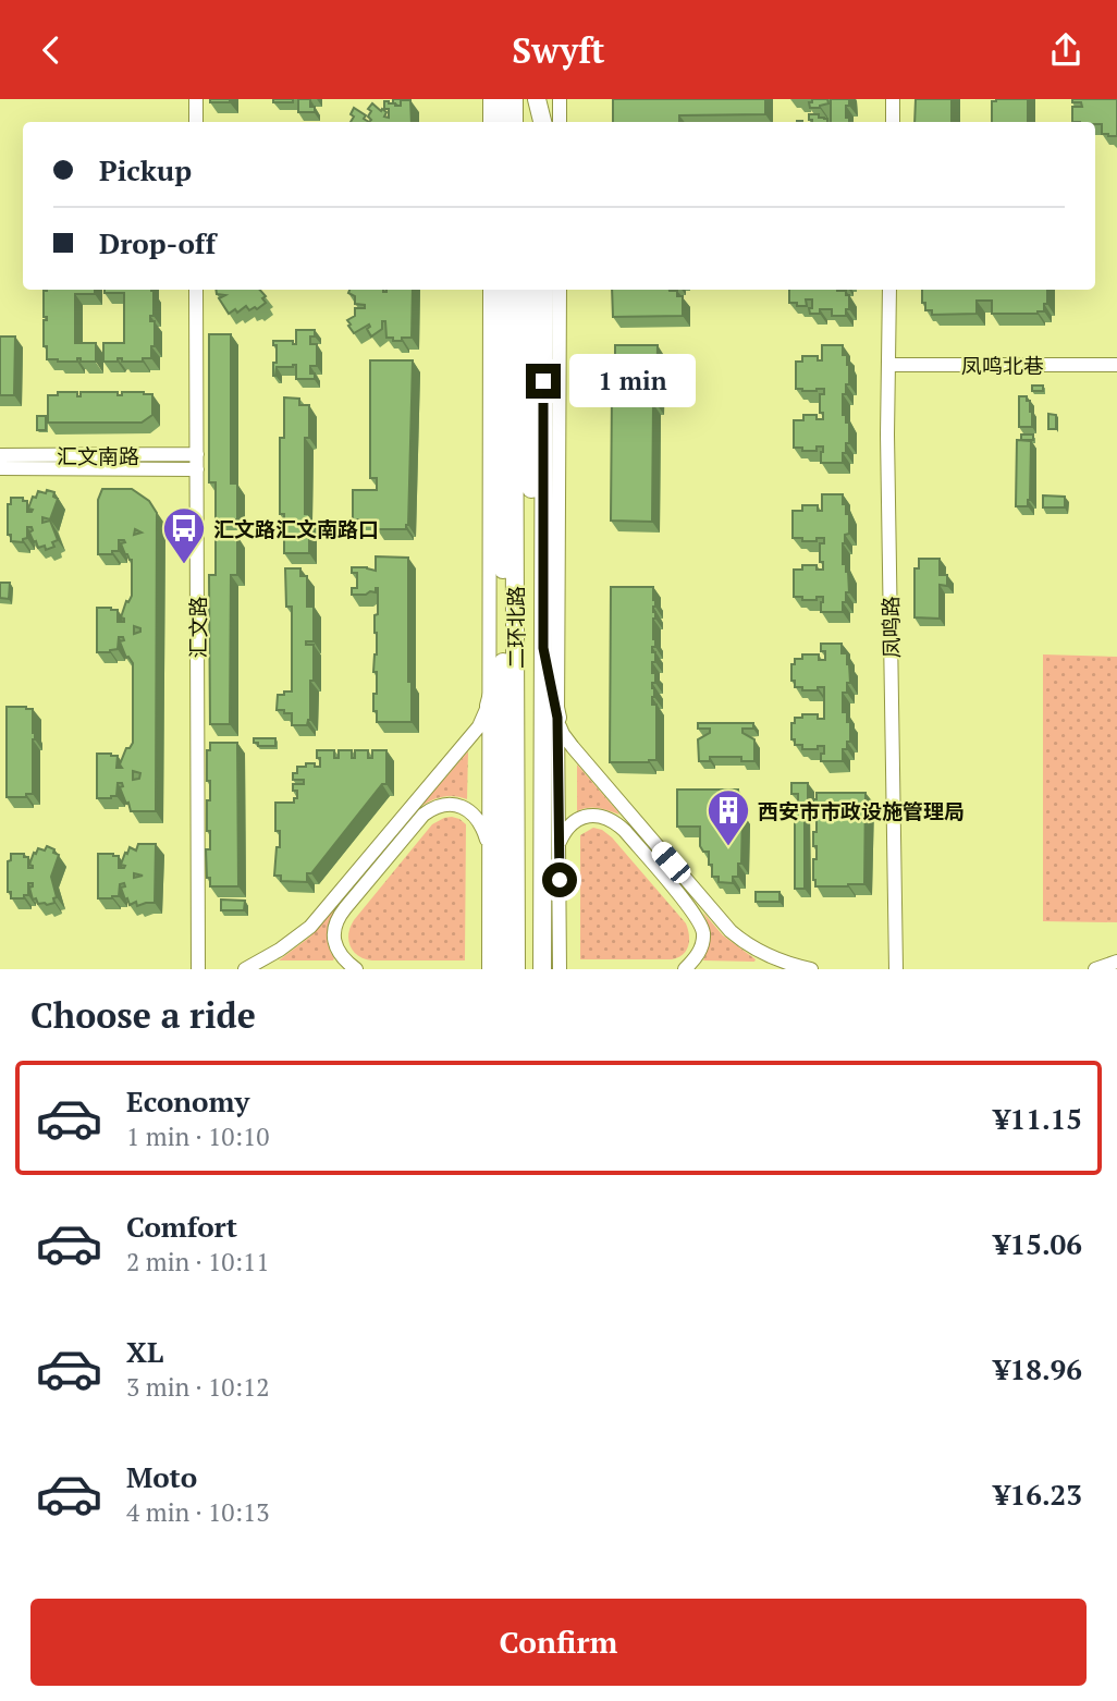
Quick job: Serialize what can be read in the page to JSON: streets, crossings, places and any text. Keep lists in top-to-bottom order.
{
  "streets": {
    "highway": ["二环北路"],
    "main road": [
      "凤鸣北巷",
      "汇文南路",
      "汇文路",
      "凤鸣路"
    ]
  },
  "crossings": [
    ["凤鸣北巷", "凤鸣路"],
    ["汇文南路", "汇文路"]
  ],
  "places": {
    "bus stop": ["汇文路汇文南路口"],
    "building": ["西安市市政设施管理局"]
  },
  "page": {
    "header": "Swyft",
    "banner": ["Pickup", "Drop-off"],
    "bubble": "1 min",
    "heading": "Choose a ride",
    "list": [
      {
        "name": "Economy",
        "note": "1 min · 10:10",
        "value": "¥11.15"
      },
      {
        "name": "Comfort",
        "note": "2 min · 10:11",
        "value": "¥15.06"
      },
      {
        "name": "XL",
        "note": "3 min · 10:12",
        "value": "¥18.96"
      },
      {
        "name": "Moto",
        "note": "4 min · 10:13",
        "value": "¥16.23"
      }
    ],
    "buttons": "Confirm"
  }
}
